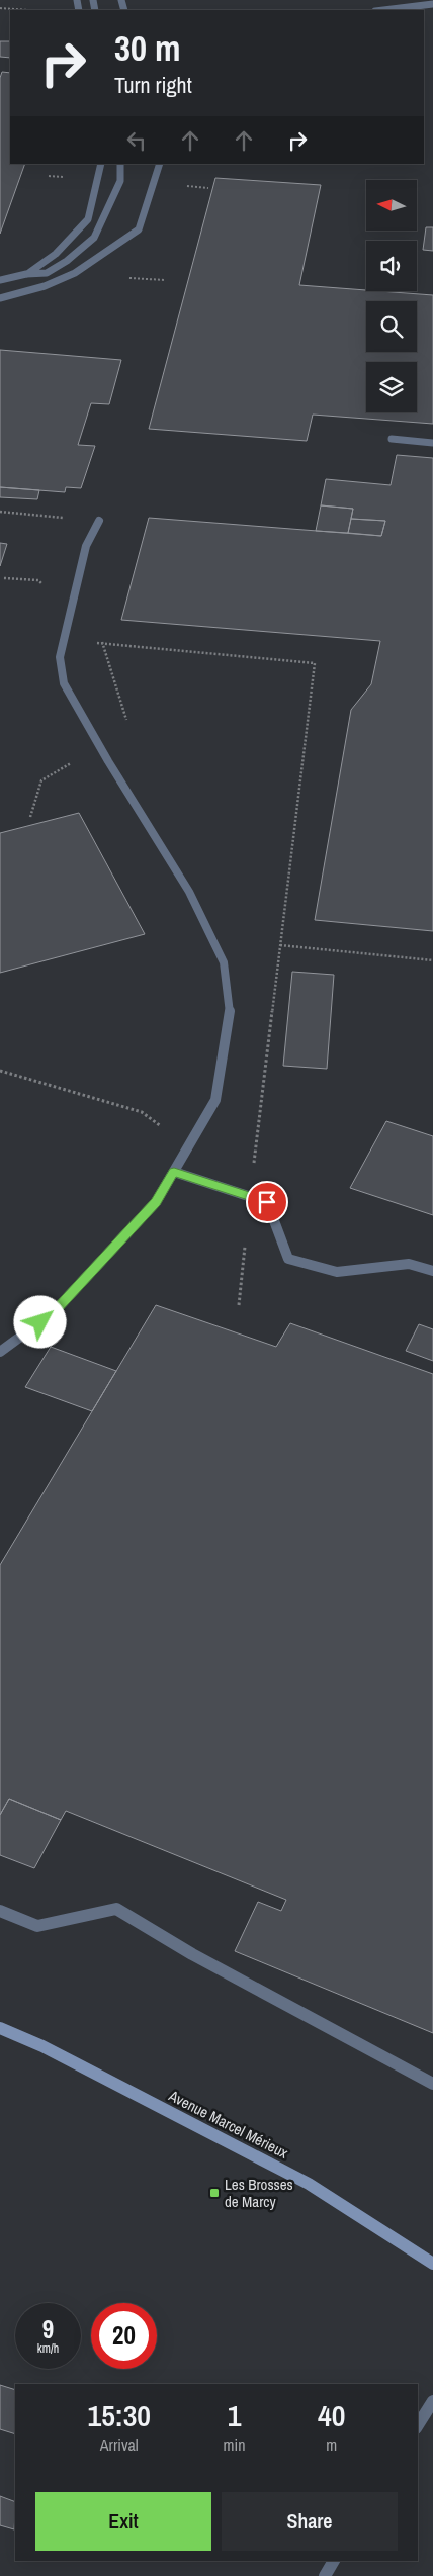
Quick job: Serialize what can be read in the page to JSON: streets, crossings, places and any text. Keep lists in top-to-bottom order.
{
  "streets": {
    "main road": ["Avenue Marcel Mérieux"]
  },
  "places": {
    "transit": ["Les Brosses de Marcy"]
  },
  "north": "left",
  "page": {
    "turn": ["30 m", "Turn right"],
    "speed": "9 km/h",
    "limit": "20",
    "eta": [
      "15:30",
      "Arrival",
      "1",
      "min",
      "40",
      "m"
    ],
    "buttons": ["Exit", "Share"]
  }
}
